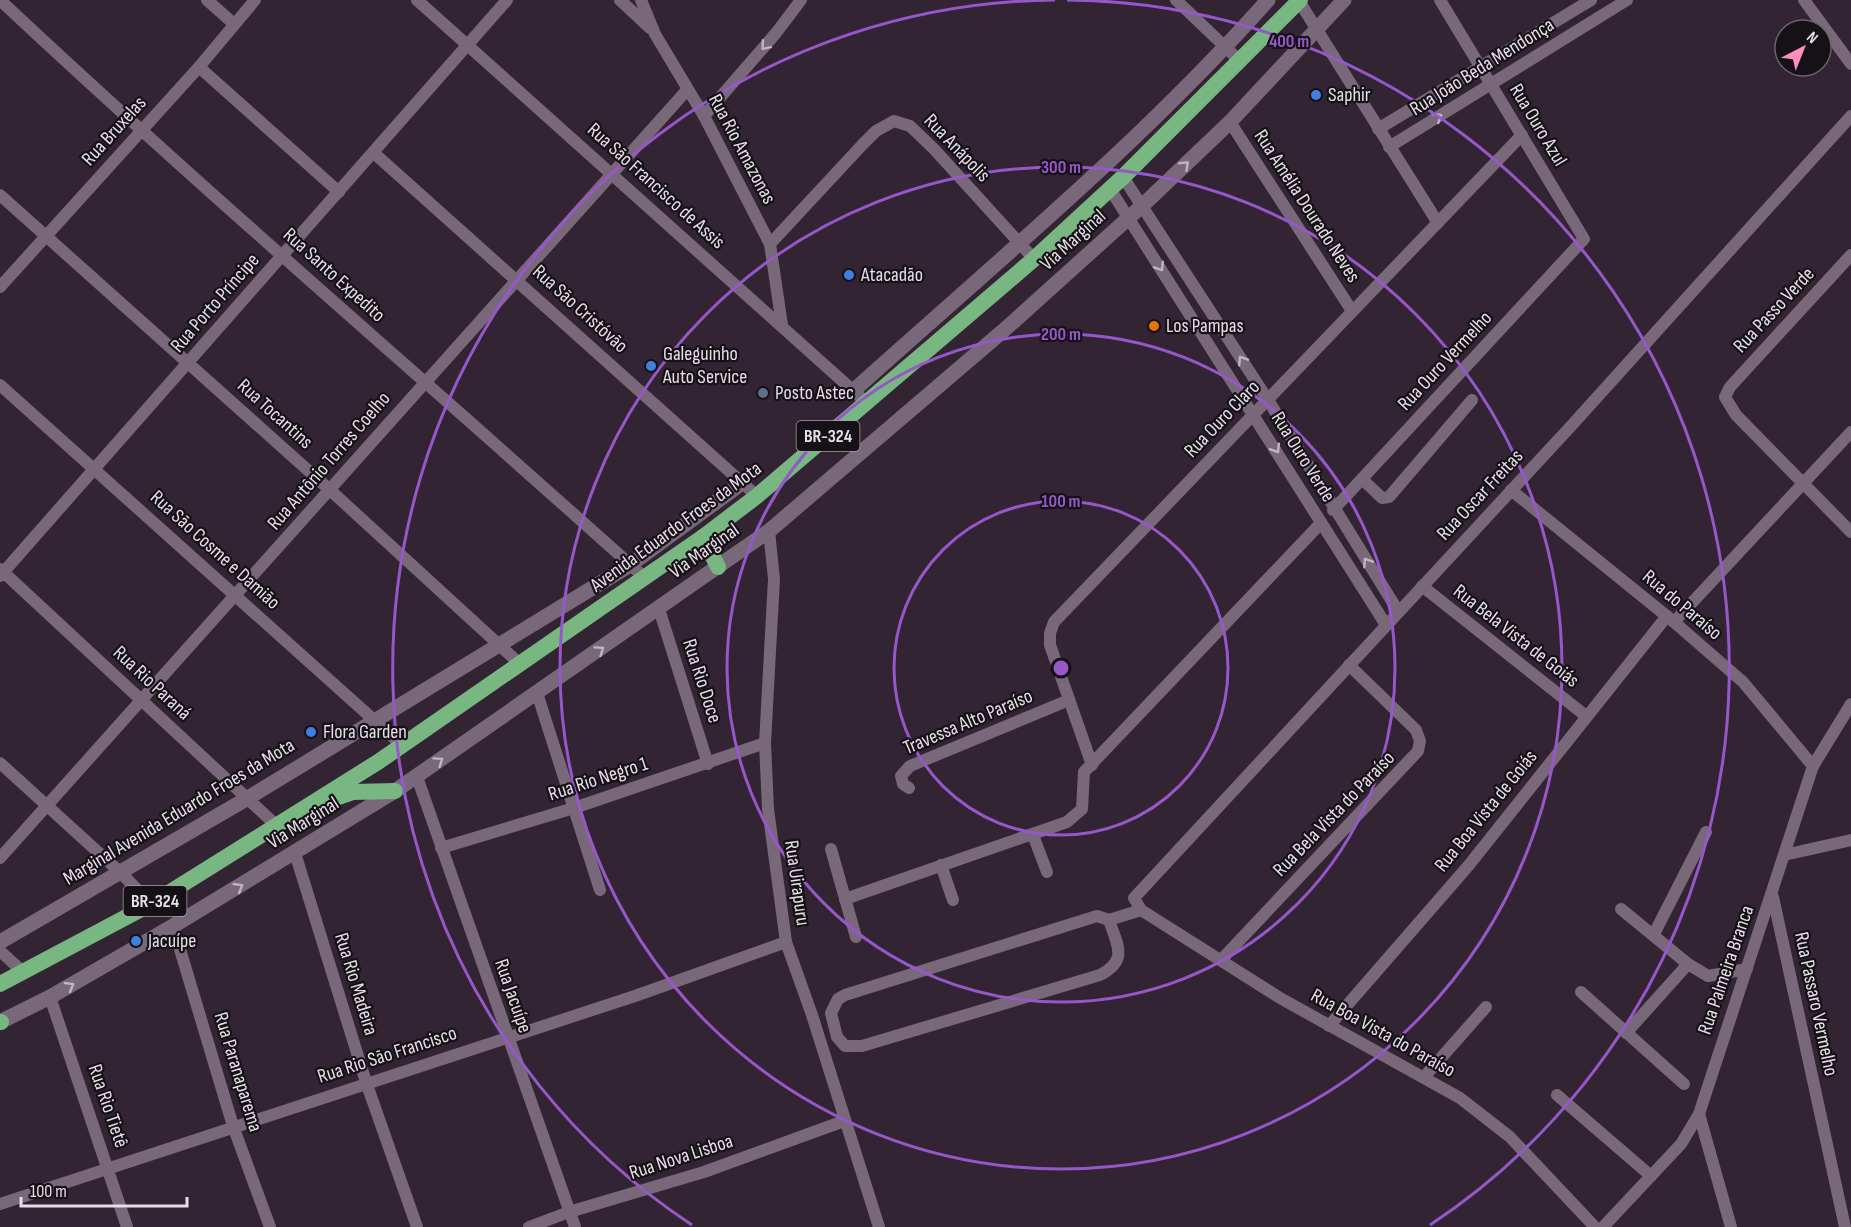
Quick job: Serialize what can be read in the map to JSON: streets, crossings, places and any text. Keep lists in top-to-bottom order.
{
  "streets": {
    "highway": ["BR-324", "Avenida Eduardo Froes da Mota"],
    "street": [
      "Rua João Beda Mendonça",
      "Rua Ouro Azul",
      "Rua Bruxelas",
      "Rua Anápolis",
      "Rua Rio Amazonas",
      "Rua São Francisco de Assis",
      "Rua Amélia Dourado Neves",
      "Via Marginal",
      "Rua Santo Expedito",
      "Rua Porto Príncipe",
      "Rua São Cristóvão",
      "Rua Passo Verde",
      "Rua Ouro Vermelho",
      "Rua Tocantins",
      "Rua Ouro Claro",
      "Rua Ouro Verde",
      "Rua Antônio Torres Coelho",
      "Rua Oscar Freitas",
      "Rua São Cosme e Damião",
      "Rua do Paraíso",
      "Rua Bela Vista de Goiás",
      "Rua Rio Doce",
      "Rua Rio Paraná",
      "Travessa Alto Paraíso",
      "Rua Rio Negro 1",
      "Rua Boa Vista de Goiás",
      "Marginal Avenida Eduardo Froes da Mota",
      "Rua Bela Vista do Paraíso",
      "Rua Uirapuru",
      "Rua Palmeira Branca",
      "Rua Rio Madeira",
      "Rua Jacuípe",
      "Rua Passaro Vermelho",
      "Rua Boa Vista do Paraíso",
      "Rua Rio São Francisco",
      "Rua Paranaparema",
      "Rua Rio Tietê",
      "Rua Nova Lisboa"
    ]
  },
  "crossings": [
    ["Rua João Beda Mendonça", "Rua Ouro Azul"],
    ["Rua Ouro Azul", "Rua Ouro Vermelho"],
    ["Rua Ouro Azul", "Rua Ouro Claro"],
    ["Rua Bruxelas", "Rua Santo Expedito"],
    ["Rua Bruxelas", "Rua Tocantins"],
    ["Rua Anápolis", "Rua Rio Amazonas"],
    ["Rua Anápolis", "Avenida Eduardo Froes da Mota"],
    ["Rua Rio Amazonas", "Rua São Francisco de Assis"],
    ["Rua Rio Amazonas", "Rua Antônio Torres Coelho"],
    ["Rua São Francisco de Assis", "Rua Porto Príncipe"],
    ["Rua São Francisco de Assis", "Rua Antônio Torres Coelho"],
    ["Rua São Francisco de Assis", "Avenida Eduardo Froes da Mota"],
    ["Rua Amélia Dourado Neves", "Via Marginal"],
    ["Rua Amélia Dourado Neves", "Rua Ouro Claro"],
    ["Via Marginal", "Rua Ouro Verde"],
    ["Via Marginal", "Rua Rio Doce"],
    ["Via Marginal", "Rua Uirapuru"],
    ["Via Marginal", "Rua Rio Madeira"],
    ["Via Marginal", "Rua Jacuípe"],
    ["Via Marginal", "Rua Paranaparema"],
    ["Via Marginal", "Rua Rio Tietê"],
    ["Rua Santo Expedito", "Rua Porto Príncipe"],
    ["Rua Santo Expedito", "Rua Antônio Torres Coelho"],
    ["Rua Santo Expedito", "Avenida Eduardo Froes da Mota"],
    ["Rua Santo Expedito", "Marginal Avenida Eduardo Froes da Mota"],
    ["Rua Porto Príncipe", "Rua São Cristóvão"],
    ["Rua Porto Príncipe", "Rua Tocantins"],
    ["Rua Porto Príncipe", "Rua São Cosme e Damião"],
    ["Rua Porto Príncipe", "Rua Rio Paraná"],
    ["Rua São Cristóvão", "Rua Antônio Torres Coelho"],
    ["Rua São Cristóvão", "Avenida Eduardo Froes da Mota"],
    ["Rua São Cristóvão", "Marginal Avenida Eduardo Froes da Mota"],
    ["Rua Passo Verde", "Rua Boa Vista de Goiás"],
    ["Rua Ouro Vermelho", "Rua Ouro Verde"],
    ["Rua Tocantins", "Rua Antônio Torres Coelho"],
    ["Rua Tocantins", "Avenida Eduardo Froes da Mota"],
    ["Rua Tocantins", "Marginal Avenida Eduardo Froes da Mota"],
    ["Rua Ouro Claro", "Rua Ouro Verde"],
    ["Rua Ouro Claro", "Travessa Alto Paraíso"],
    ["Rua Ouro Verde", "Rua Oscar Freitas"],
    ["Rua Ouro Verde", "Avenida Eduardo Froes da Mota"],
    ["Rua Antônio Torres Coelho", "Rua São Cosme e Damião"],
    ["Rua Antônio Torres Coelho", "Rua Rio Paraná"],
    ["Rua Oscar Freitas", "Rua do Paraíso"],
    ["Rua Oscar Freitas", "Rua Bela Vista de Goiás"],
    ["Rua Oscar Freitas", "Rua Bela Vista do Paraíso"],
    ["Rua Oscar Freitas", "Rua Boa Vista do Paraíso"],
    ["Avenida Eduardo Froes da Mota", "Rua São Cosme e Damião"],
    ["Avenida Eduardo Froes da Mota", "Rua Rio Paraná"],
    ["Rua São Cosme e Damião", "Marginal Avenida Eduardo Froes da Mota"],
    ["Rua do Paraíso", "Rua Boa Vista de Goiás"],
    ["Rua do Paraíso", "Rua Palmeira Branca"],
    ["Rua Bela Vista de Goiás", "Rua Boa Vista de Goiás"],
    ["Rua Rio Doce", "Rua Rio Negro 1"],
    ["Rua Rio Paraná", "Marginal Avenida Eduardo Froes da Mota"],
    ["Rua Rio Negro 1", "Rua Uirapuru"],
    ["Rua Rio Negro 1", "Rua Jacuípe"],
    ["Rua Boa Vista de Goiás", "Rua Boa Vista do Paraíso"],
    ["Rua Bela Vista do Paraíso", "Rua Boa Vista do Paraíso"],
    ["Rua Uirapuru", "Rua Rio São Francisco"],
    ["Rua Uirapuru", "Rua Nova Lisboa"],
    ["Rua Palmeira Branca", "Rua Passaro Vermelho"],
    ["Rua Rio Madeira", "Rua Rio São Francisco"],
    ["Rua Jacuípe", "Rua Rio São Francisco"],
    ["Rua Jacuípe", "Rua Nova Lisboa"],
    ["Rua Rio São Francisco", "Rua Paranaparema"],
    ["Rua Rio São Francisco", "Rua Rio Tietê"]
  ],
  "one_way": ["Via Marginal"],
  "places": [
    "Saphir",
    "Atacadão",
    "Los Pampas",
    "Galeguinho Auto Service",
    "Posto Astec",
    "Flora Garden",
    "Jacuípe"
  ],
  "scale_bar": "100 m",
  "north": "top right",
  "rings": [
    "400 m",
    "300 m",
    "200 m",
    "100 m"
  ]
}
